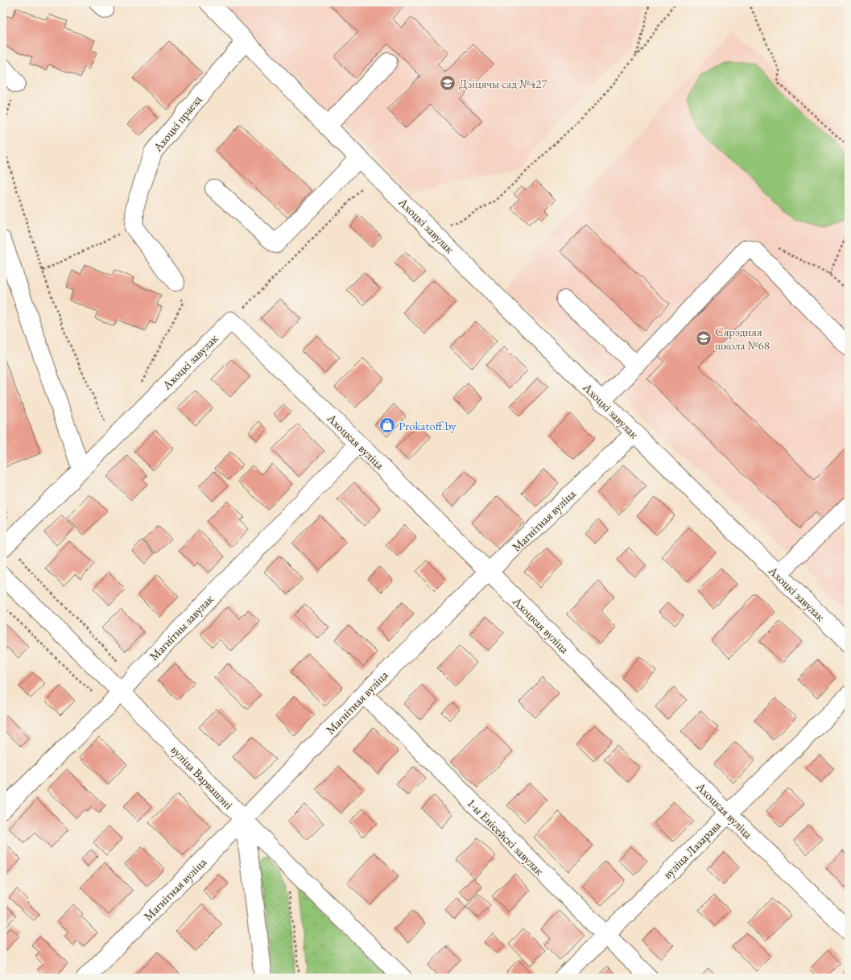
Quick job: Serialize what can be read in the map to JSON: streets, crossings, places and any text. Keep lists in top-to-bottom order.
{
  "streets": {
    "street": [
      "Ахоцкі праезд",
      "Ахоцкі завулак",
      "Ахоцкая вуліца",
      "Магнітная вуліца",
      "Магнітны завулак",
      "вуліца Варвашэні",
      "1-ы Енісейскі завулак",
      "вуліца Лазарава"
    ]
  },
  "crossings": [
    ["Ахоцкі праезд", "Ахоцкі завулак"],
    ["Ахоцкі завулак", "Ахоцкая вуліца"],
    ["Ахоцкі завулак", "Магнітная вуліца"],
    ["Ахоцкая вуліца", "Магнітная вуліца"],
    ["Ахоцкая вуліца", "Магнітны завулак"],
    ["Ахоцкая вуліца", "вуліца Лазарава"],
    ["Магнітная вуліца", "вуліца Варвашэні"],
    ["Магнітная вуліца", "1-ы Енісейскі завулак"],
    ["Магнітны завулак", "вуліца Варвашэні"],
    ["1-ы Енісейскі завулак", "вуліца Лазарава"]
  ],
  "places": {
    "school or university": ["Дзіцячы сад №427", "Сярэдняя школа №68"],
    "shop": ["Prokatoff.by"]
  }
}
